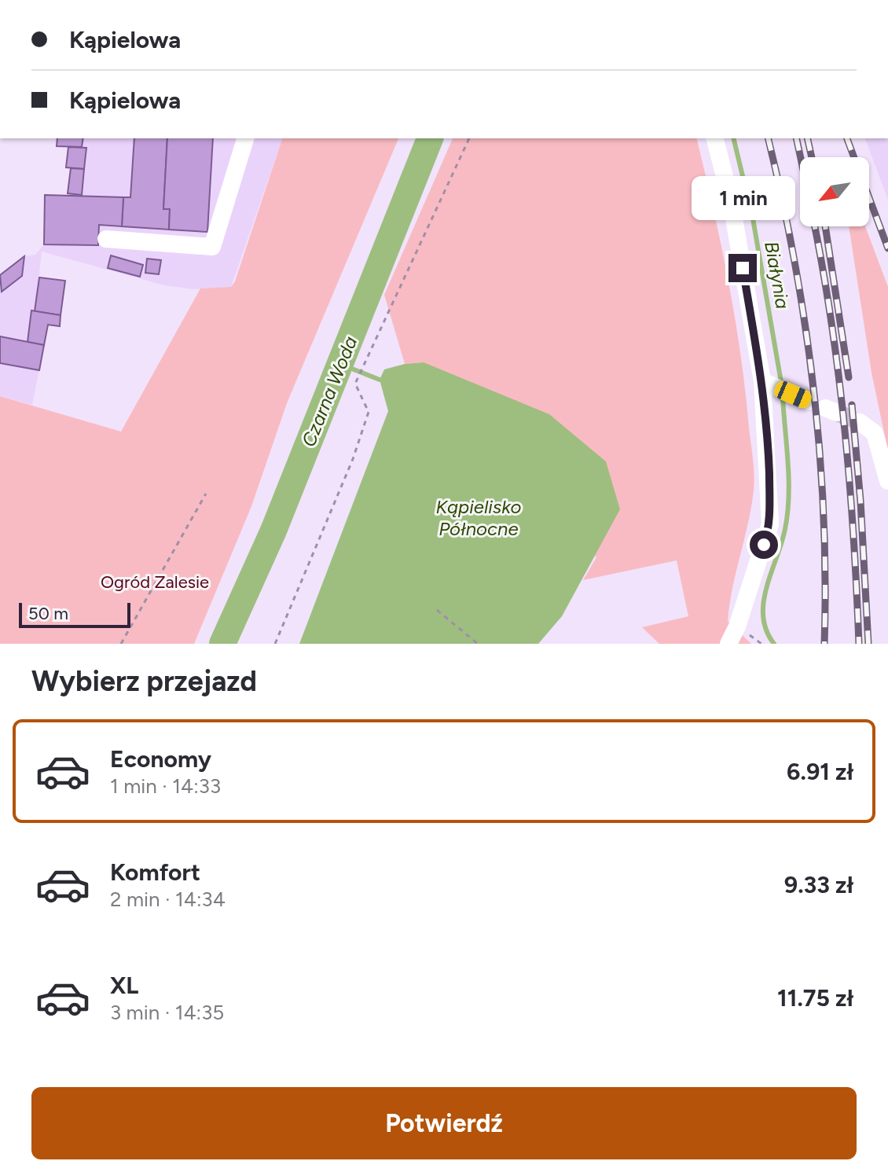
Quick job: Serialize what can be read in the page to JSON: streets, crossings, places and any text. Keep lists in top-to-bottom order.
{
  "water": ["Białynia", "Czarna Woda", "Kąpielisko Północne"],
  "parks": ["Ogród Zalesie"],
  "scale_bar": "50 m",
  "north": "bottom left",
  "page": {
    "banner": ["Kąpielowa", "Kąpielowa"],
    "bubble": "1 min",
    "scale": "50 m",
    "heading": "Wybierz przejazd",
    "list": [
      {
        "name": "Economy",
        "note": "1 min · 14:33",
        "value": "6.91 zł"
      },
      {
        "name": "Komfort",
        "note": "2 min · 14:34",
        "value": "9.33 zł"
      },
      {
        "name": "XL",
        "note": "3 min · 14:35",
        "value": "11.75 zł"
      }
    ],
    "buttons": "Potwierdź"
  }
}
